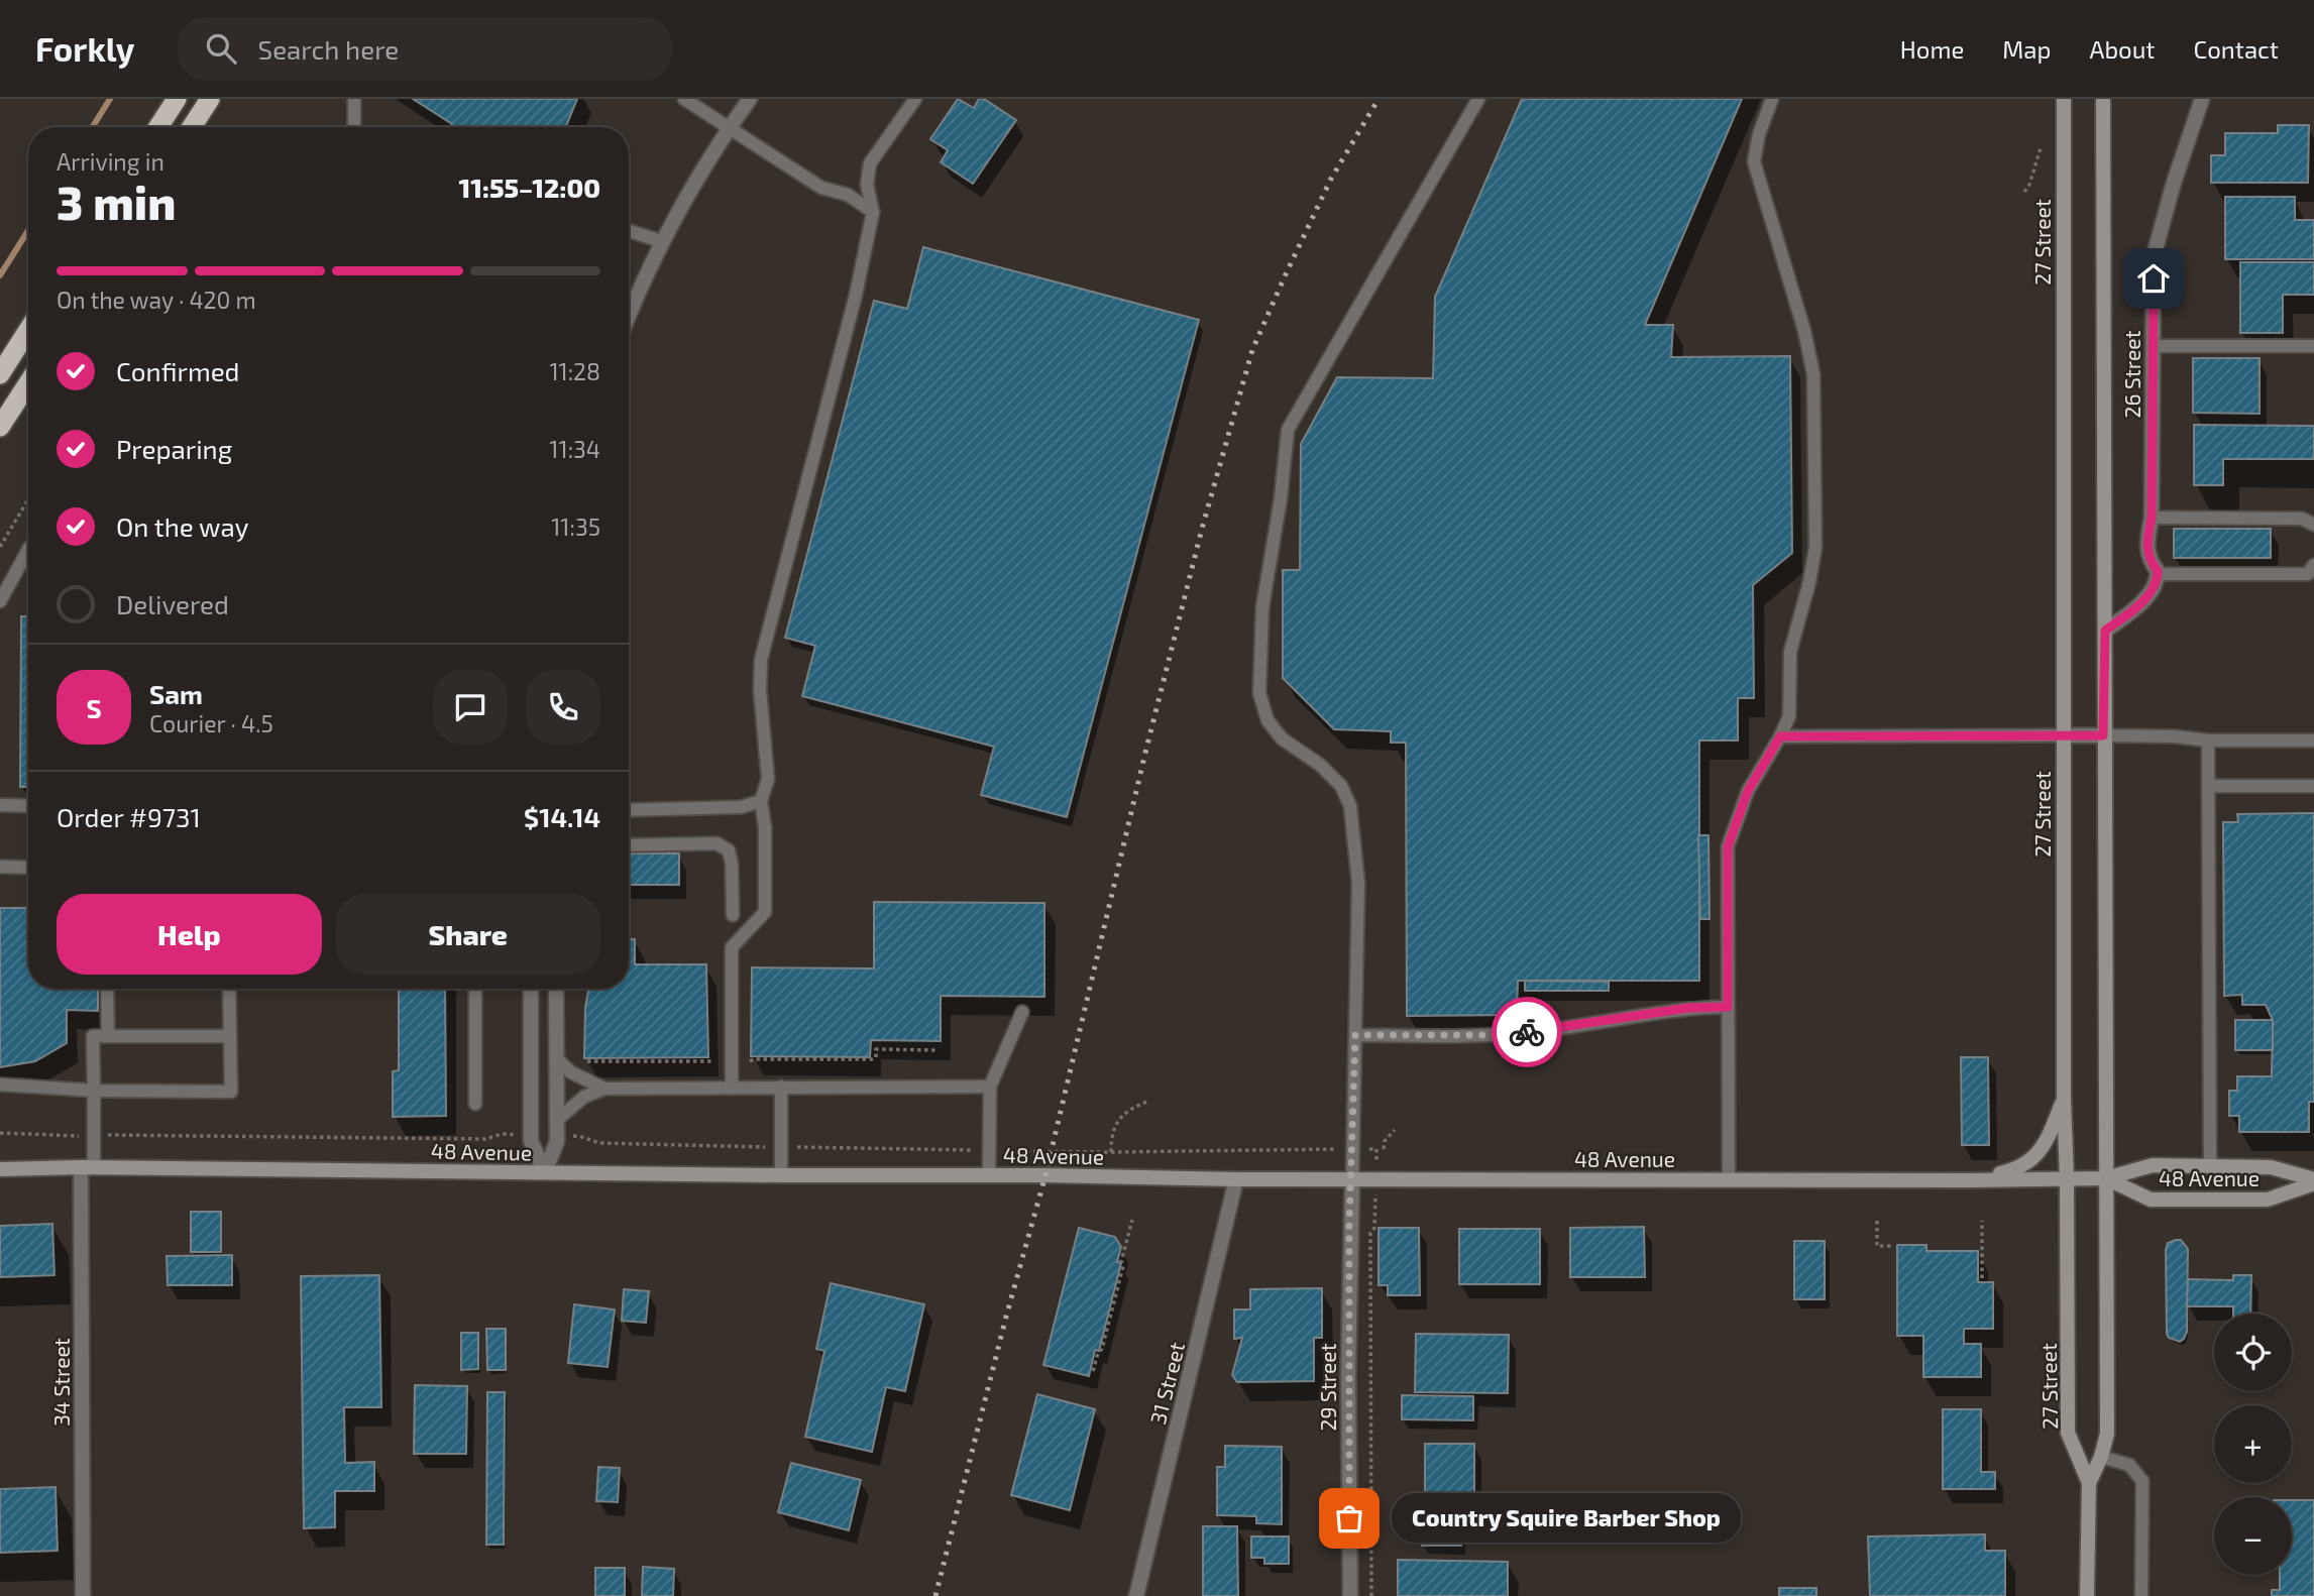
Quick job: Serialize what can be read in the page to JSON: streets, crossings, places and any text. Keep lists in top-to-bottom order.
{
  "streets": {
    "main road": ["27 Street", "48 Avenue"],
    "street": [
      "26 Street",
      "34 Street",
      "31 Street",
      "29 Street"
    ]
  },
  "crossings": [
    ["27 Street", "48 Avenue"],
    ["48 Avenue", "34 Street"],
    ["48 Avenue", "31 Street"],
    ["48 Avenue", "29 Street"]
  ],
  "places": ["Country Squire Barber Shop"],
  "page": {
    "header": "Forkly",
    "search": "Search here",
    "nav": [
      "Home",
      "Map",
      "About",
      "Contact"
    ],
    "heading": ["3 min", "Arriving in", "11:55–12:00"],
    "panel": [
      "Sam",
      "Courier · 4.5",
      "Order #9731",
      "$14.14"
    ],
    "bar": "On the way · 420 m",
    "list": [
      ["Confirmed", "11:28"],
      ["Preparing", "11:34"],
      ["On the way", "11:35"],
      "Delivered"
    ],
    "round": "S",
    "buttons": ["Help", "Share"],
    "map_buttons": ["+", "−"],
    "bubble": "Country Squire Barber Shop"
  }
}
